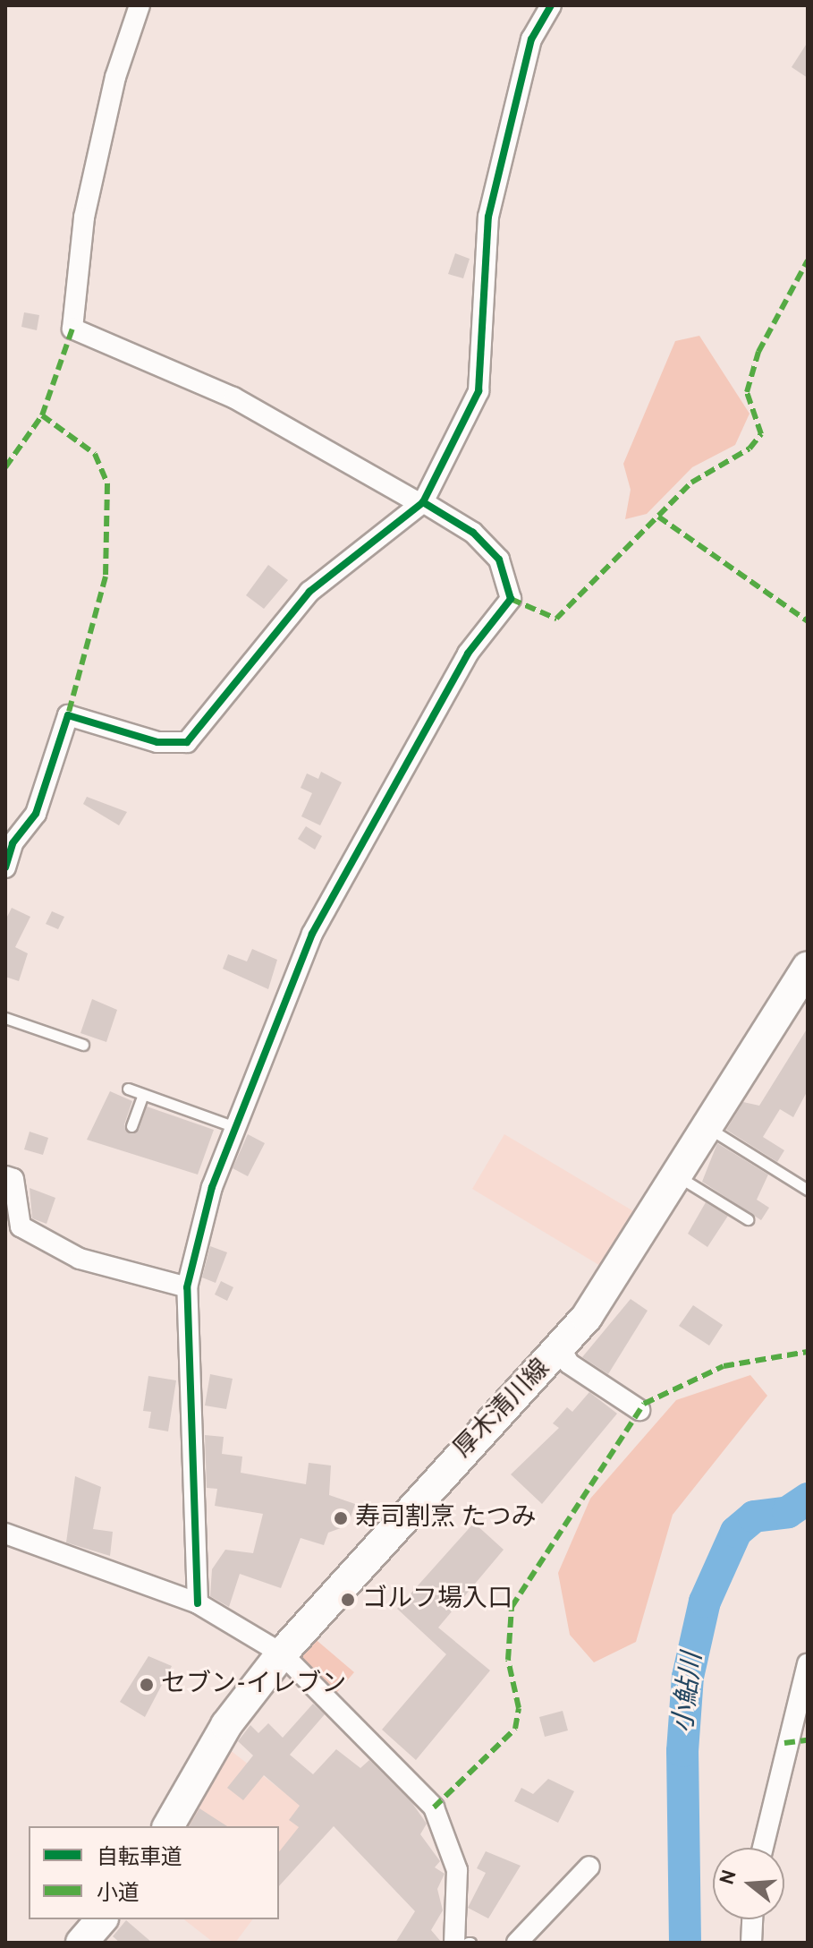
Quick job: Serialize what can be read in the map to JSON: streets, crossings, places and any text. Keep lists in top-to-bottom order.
{
  "streets": {
    "main road": ["厚木清川線"]
  },
  "water": ["小鮎川"],
  "places": ["寿司割烹 たつみ", "ゴルフ場入口", "セブン-イレブン"],
  "legend": ["自転車道", "小道"],
  "north": "left"
}
